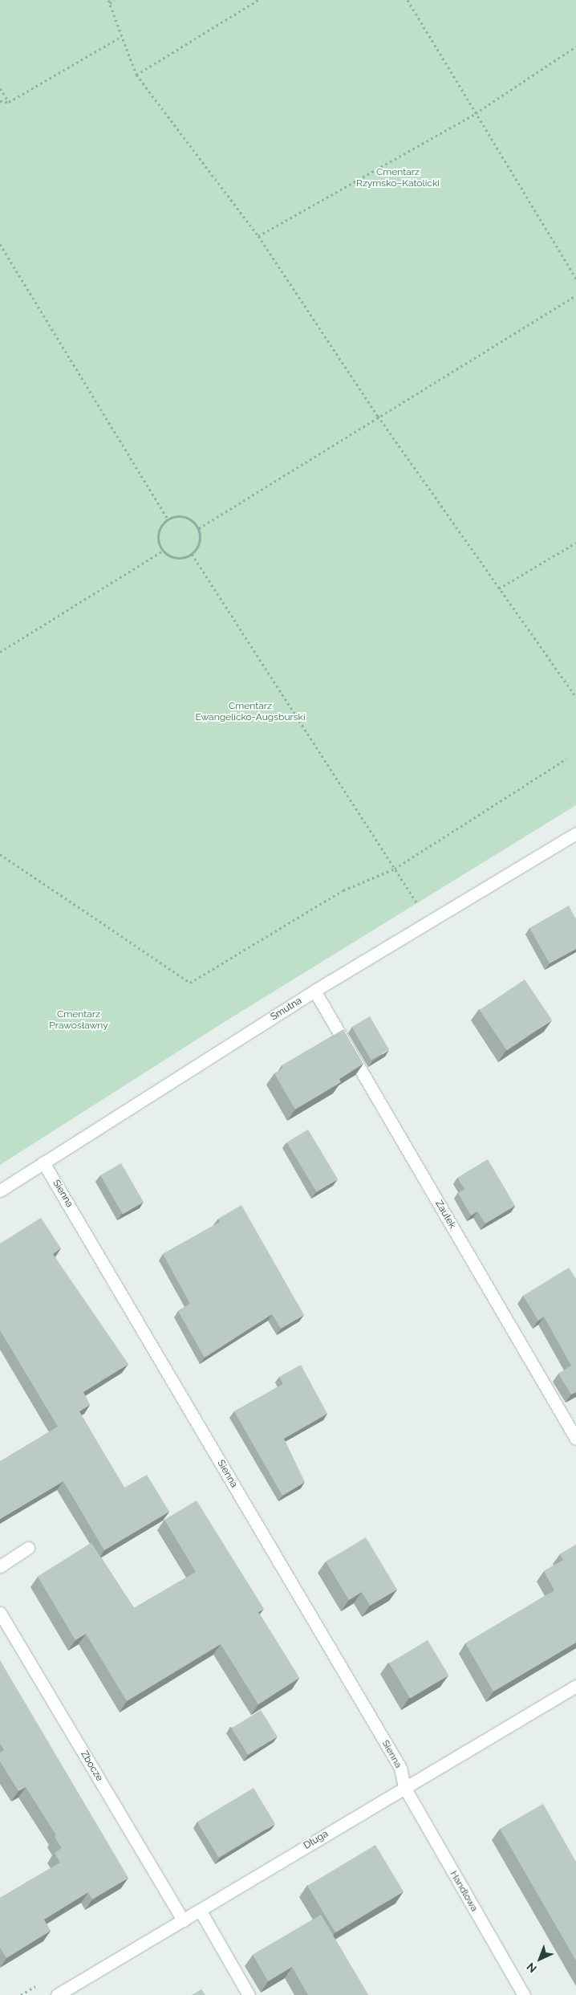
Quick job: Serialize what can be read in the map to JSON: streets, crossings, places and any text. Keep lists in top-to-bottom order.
{
  "streets": {
    "street": [
      "Smutna",
      "Sienna",
      "Zaułek",
      "Zbocze",
      "Długa",
      "Handlowa"
    ]
  },
  "crossings": [
    ["Smutna", "Sienna"],
    ["Smutna", "Zaułek"],
    ["Sienna", "Długa"],
    ["Sienna", "Handlowa"],
    ["Zbocze", "Długa"],
    ["Długa", "Handlowa"]
  ],
  "parks": ["Cmentarz Rzymsko–Katolicki", "Cmentarz Ewangelicko-Augsburski", "Cmentarz Prawosławny"],
  "north": "bottom left"
}
